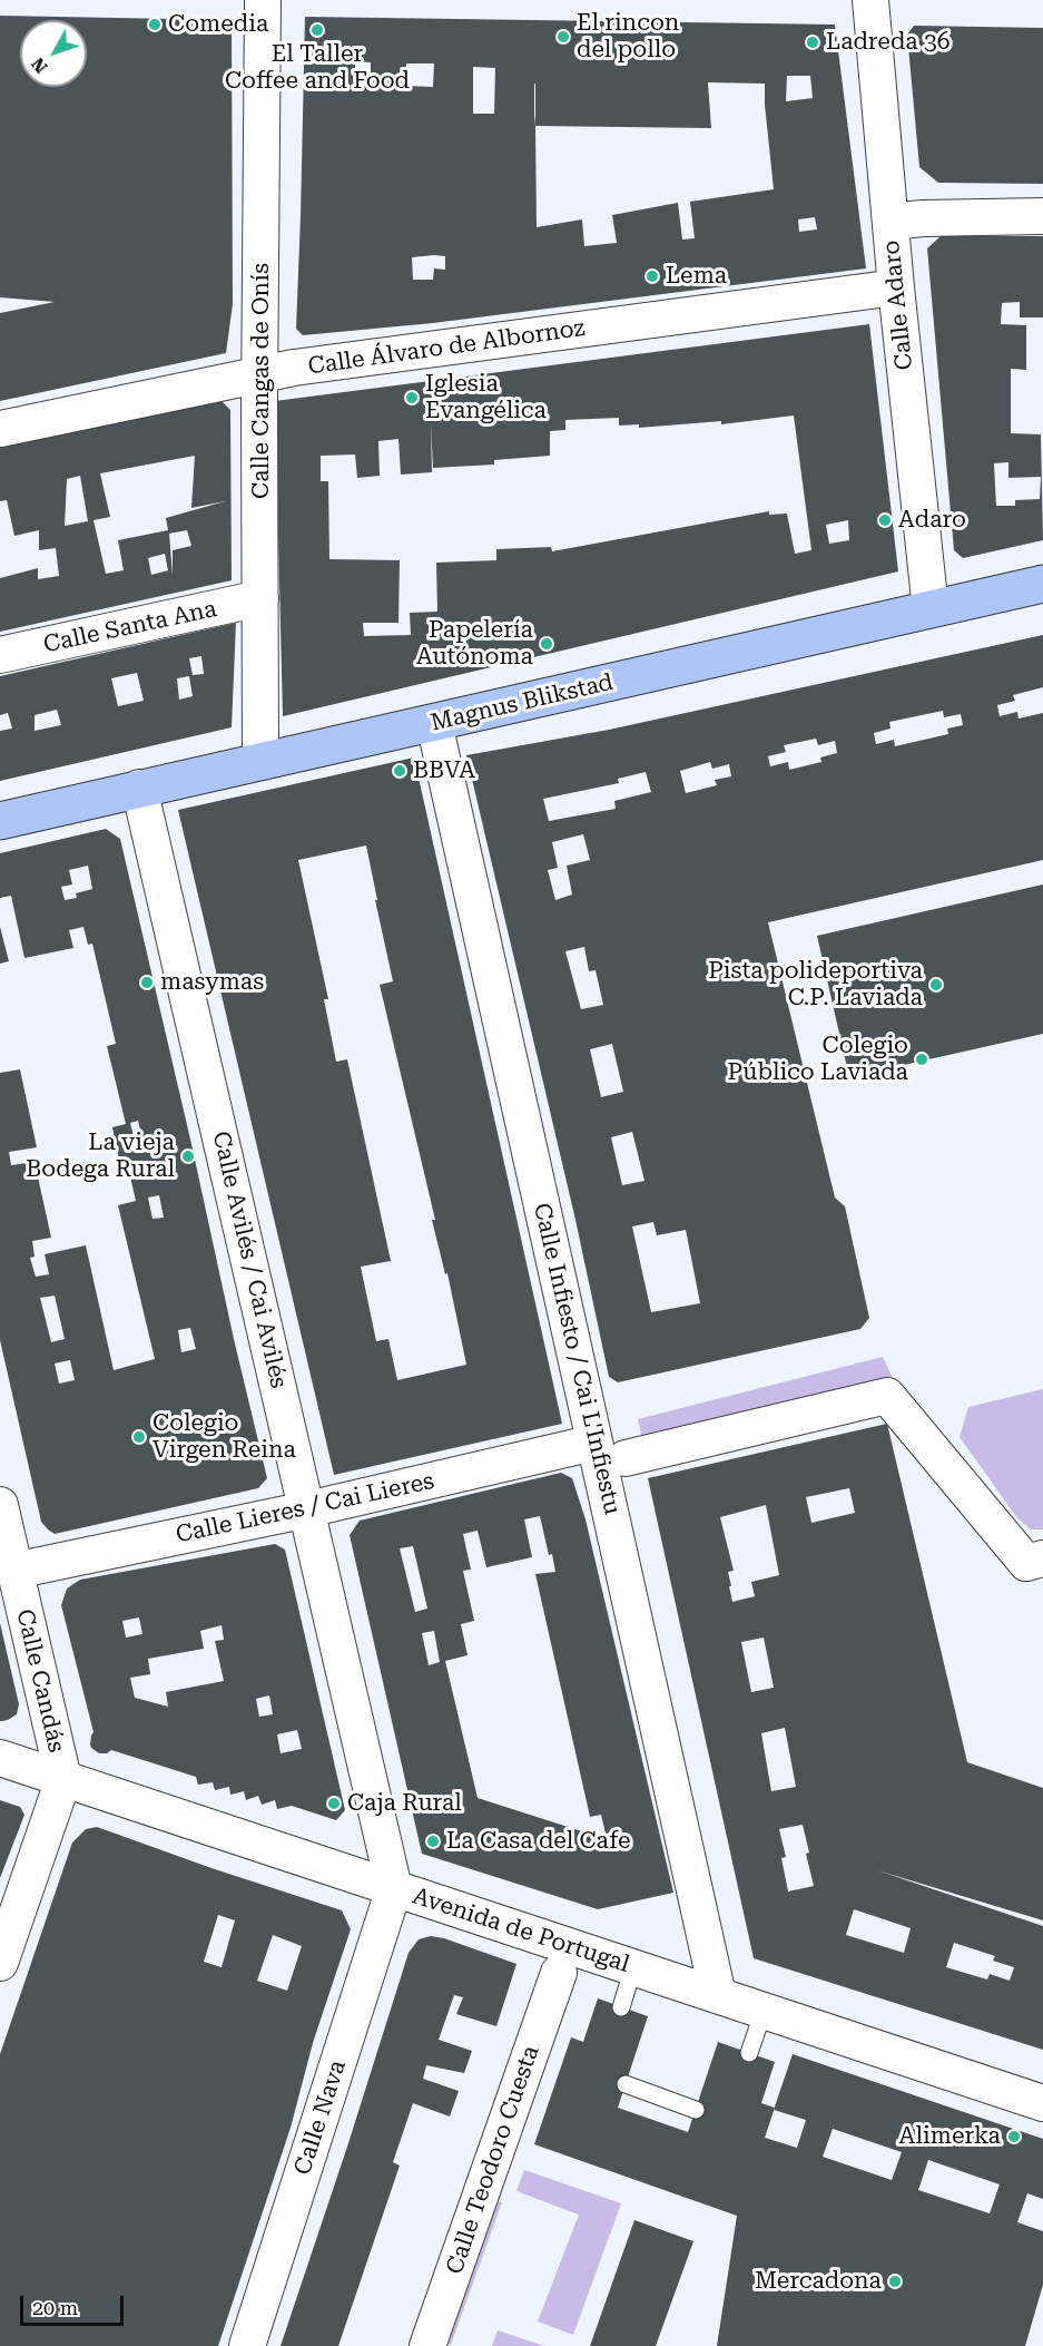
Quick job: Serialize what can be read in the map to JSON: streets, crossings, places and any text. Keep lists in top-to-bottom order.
{
  "streets": {
    "street": [
      "Calle Adaro",
      "Calle Álvaro de Albornoz",
      "Calle Cangas de Onís",
      "Calle Santa Ana",
      "Magnus Blikstad",
      "Calle Avilés / Cai Avilés",
      "Calle Infiesto / Cai L'Infiestu",
      "Calle Lieres / Cai Lieres",
      "Calle Candás",
      "Avenida de Portugal",
      "Calle Nava",
      "Calle Teodoro Cuesta"
    ]
  },
  "crossings": [
    ["Calle Adaro", "Calle Álvaro de Albornoz"],
    ["Calle Adaro", "Magnus Blikstad"],
    ["Calle Álvaro de Albornoz", "Calle Cangas de Onís"],
    ["Calle Cangas de Onís", "Calle Santa Ana"],
    ["Calle Cangas de Onís", "Magnus Blikstad"],
    ["Magnus Blikstad", "Calle Avilés / Cai Avilés"],
    ["Magnus Blikstad", "Calle Infiesto / Cai L'Infiestu"],
    ["Calle Avilés / Cai Avilés", "Calle Lieres / Cai Lieres"],
    ["Calle Avilés / Cai Avilés", "Avenida de Portugal"],
    ["Calle Avilés / Cai Avilés", "Calle Nava"],
    ["Calle Infiesto / Cai L'Infiestu", "Calle Lieres / Cai Lieres"],
    ["Calle Infiesto / Cai L'Infiestu", "Avenida de Portugal"],
    ["Calle Lieres / Cai Lieres", "Calle Candás"],
    ["Calle Candás", "Avenida de Portugal"],
    ["Avenida de Portugal", "Calle Nava"]
  ],
  "places": [
    "Comedia",
    "El Taller Coffee and Food",
    "El rincon del pollo",
    "Ladreda 36",
    "Lema",
    "Iglesia Evangélica",
    "Adaro",
    "Papelería Autónoma",
    "BBVA",
    "masymas",
    "Pista polideportiva C.P. Laviada",
    "Colegio Público Laviada",
    "La vieja Bodega Rural",
    "Colegio Virgen Reina",
    "Caja Rural",
    "La Casa del Cafe",
    "Alimerka",
    "Mercadona"
  ],
  "scale_bar": "20 m",
  "north": "bottom left"
}
